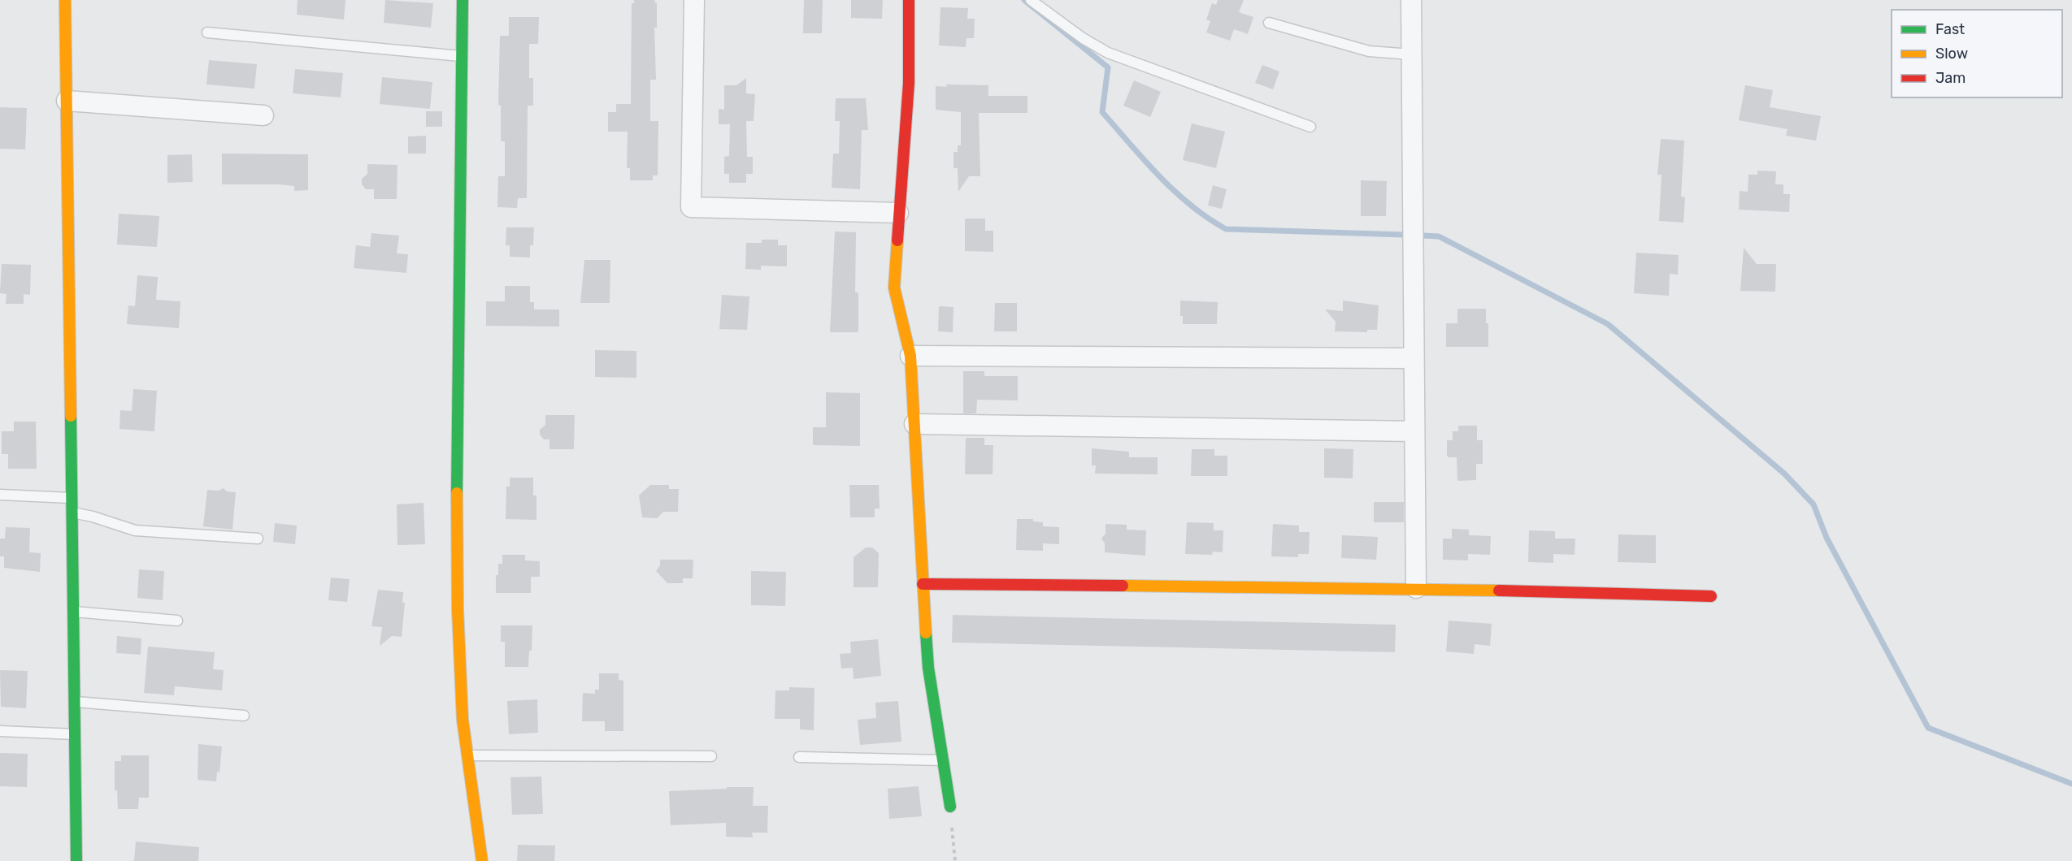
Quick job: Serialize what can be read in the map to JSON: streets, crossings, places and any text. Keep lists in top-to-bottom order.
{
  "legend": ["Fast", "Slow", "Jam"]
}
